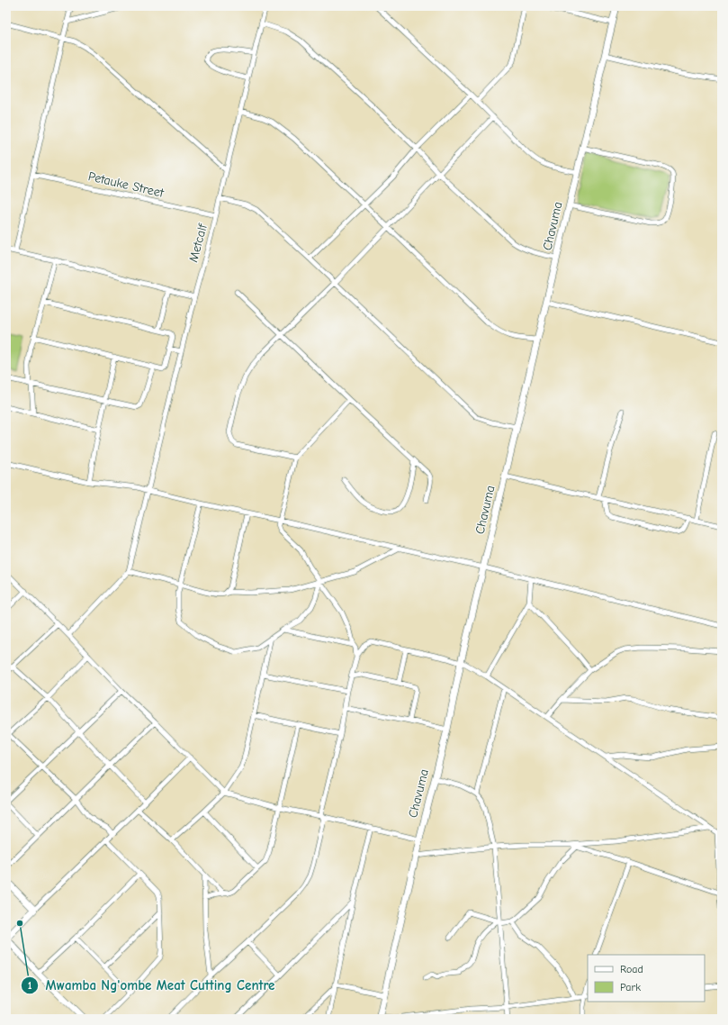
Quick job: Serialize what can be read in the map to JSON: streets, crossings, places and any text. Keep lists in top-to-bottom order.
{
  "streets": {
    "street": ["Petauke Street", "Chavuma", "Metcalf"]
  },
  "crossings": [
    ["Petauke Street", "Metcalf"]
  ],
  "places": ["Mwamba Ng'ombe Meat Cutting Centre"],
  "legend": ["Road", "Park"]
}
